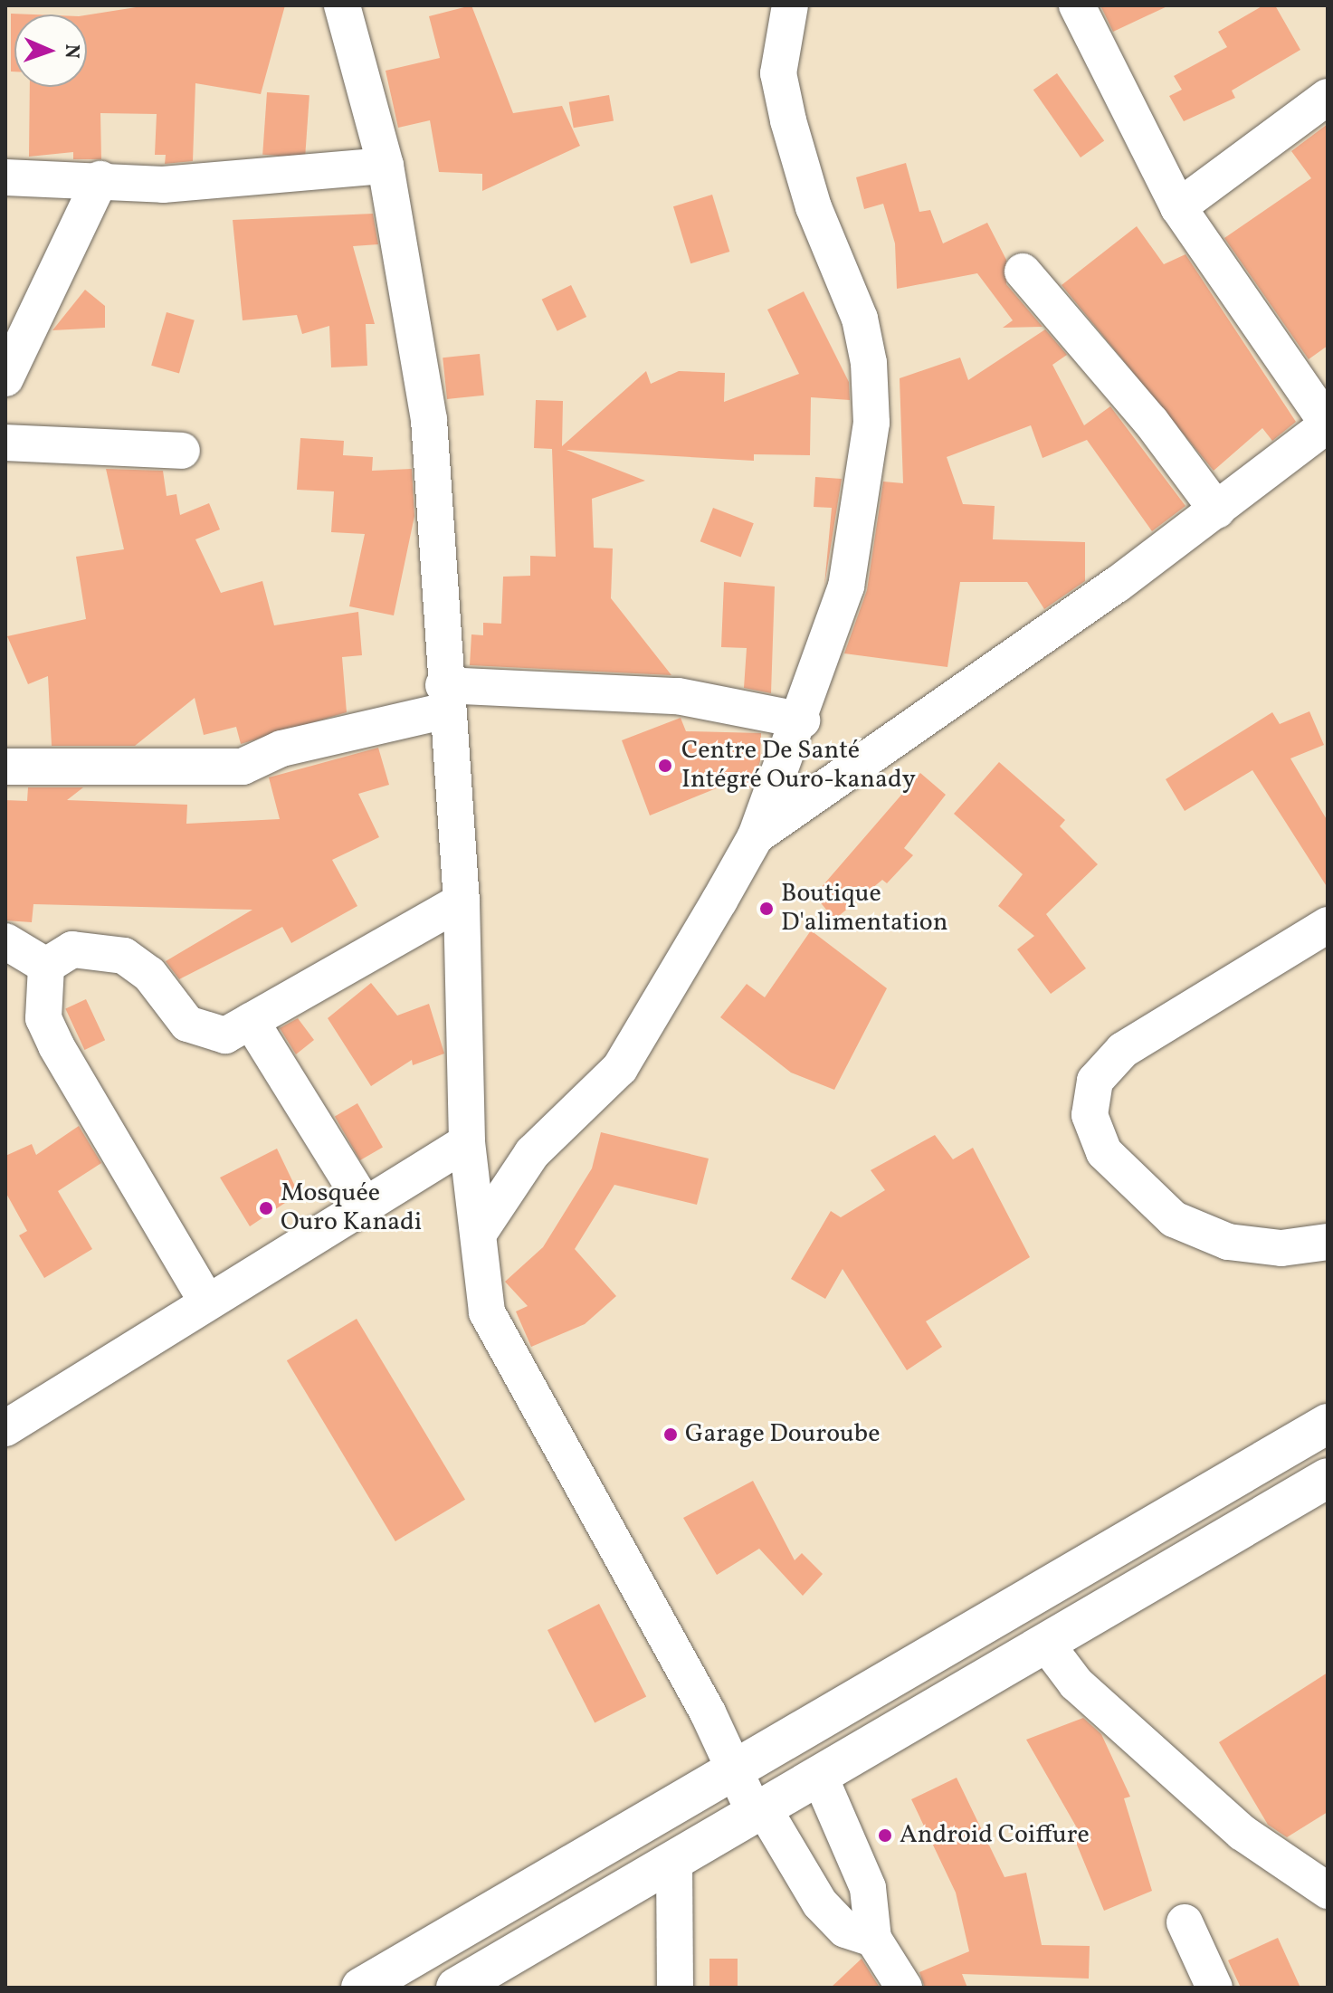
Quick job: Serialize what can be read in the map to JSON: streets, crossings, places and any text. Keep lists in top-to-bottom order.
{
  "places": [
    "Centre De Santé Intégré Ouro-kanady",
    "Boutique D'alimentation",
    "Mosquée Ouro Kanadi",
    "Garage Douroube",
    "Android Coiffure"
  ],
  "north": "right"
}
